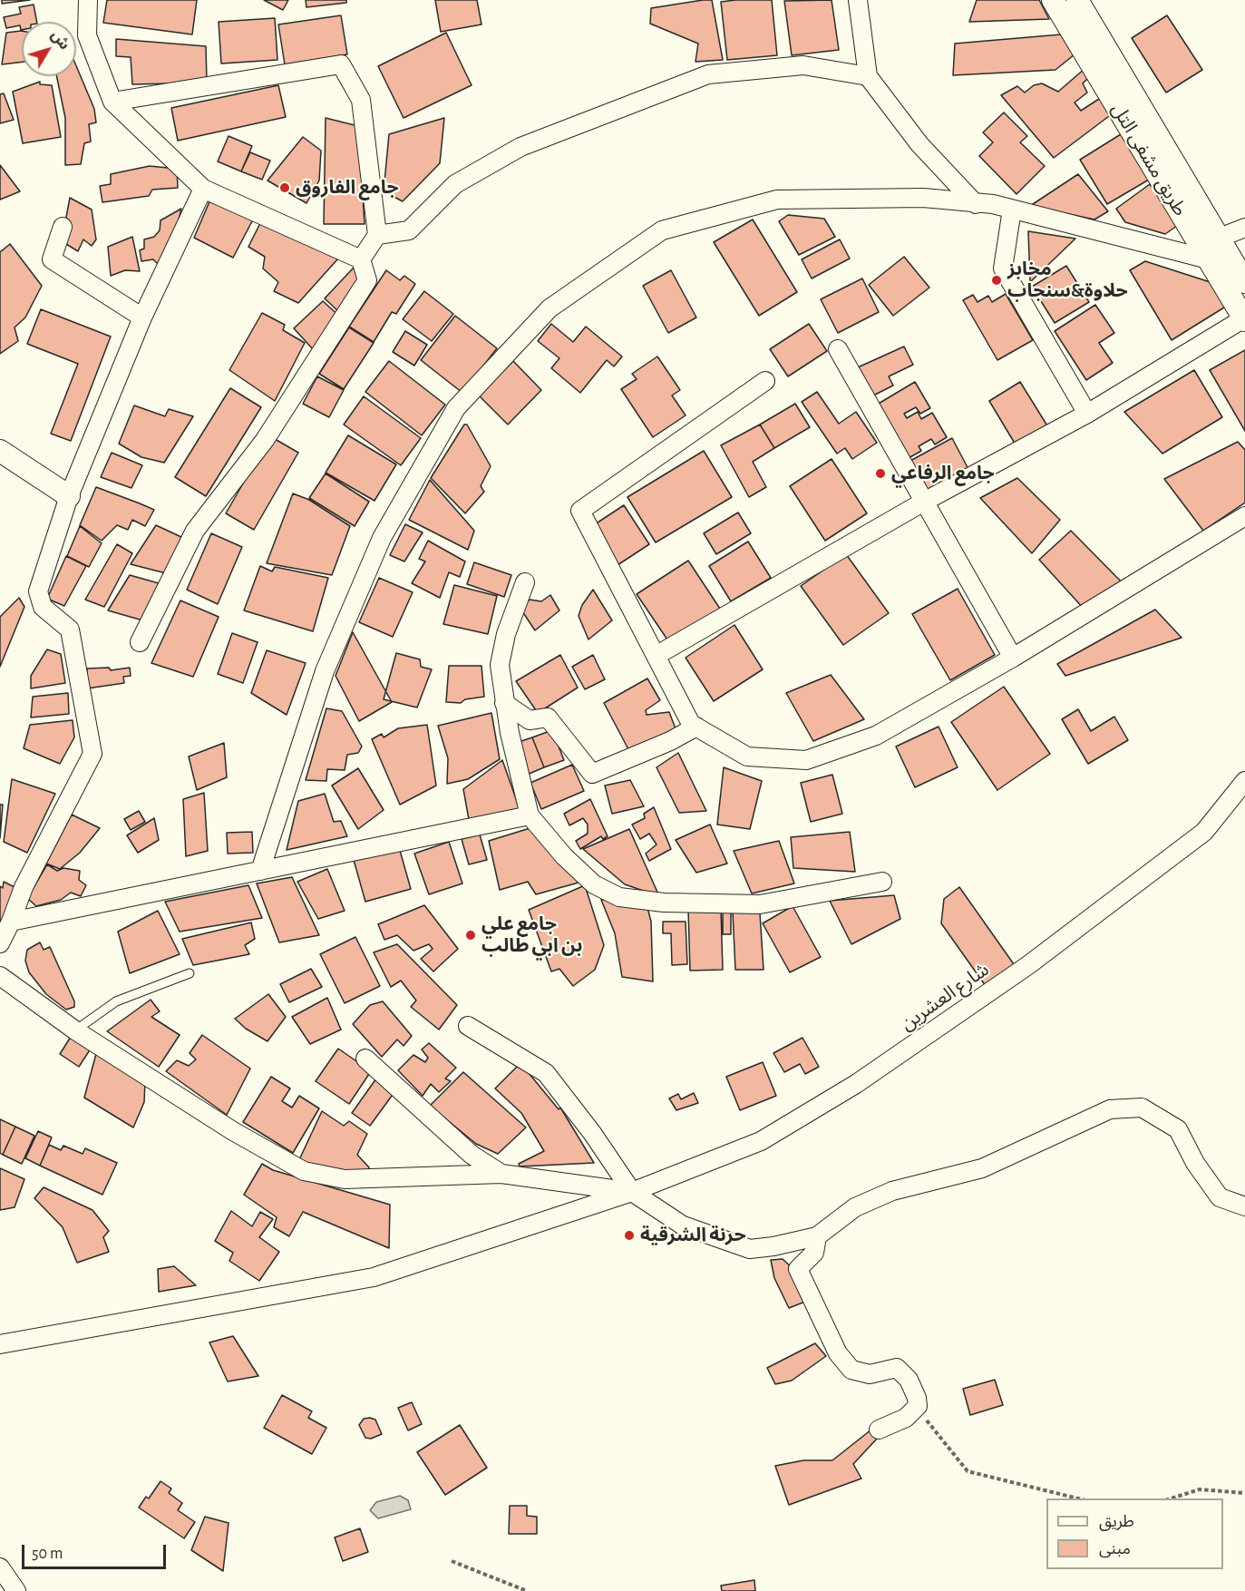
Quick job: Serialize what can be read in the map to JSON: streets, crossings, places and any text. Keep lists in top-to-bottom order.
{
  "streets": {
    "street": ["طريق مشفى التل", "شارع العشرين"]
  },
  "places": [
    "جامع الفاروق",
    "مخابز حلاوة&سنجاب",
    "جامع الرفاعي",
    "جامع علي بن ابي طالب",
    "حرنة الشرقية"
  ],
  "legend": ["طريق", "مبنى"],
  "scale_bar": "50 m",
  "north": "top right"
}
